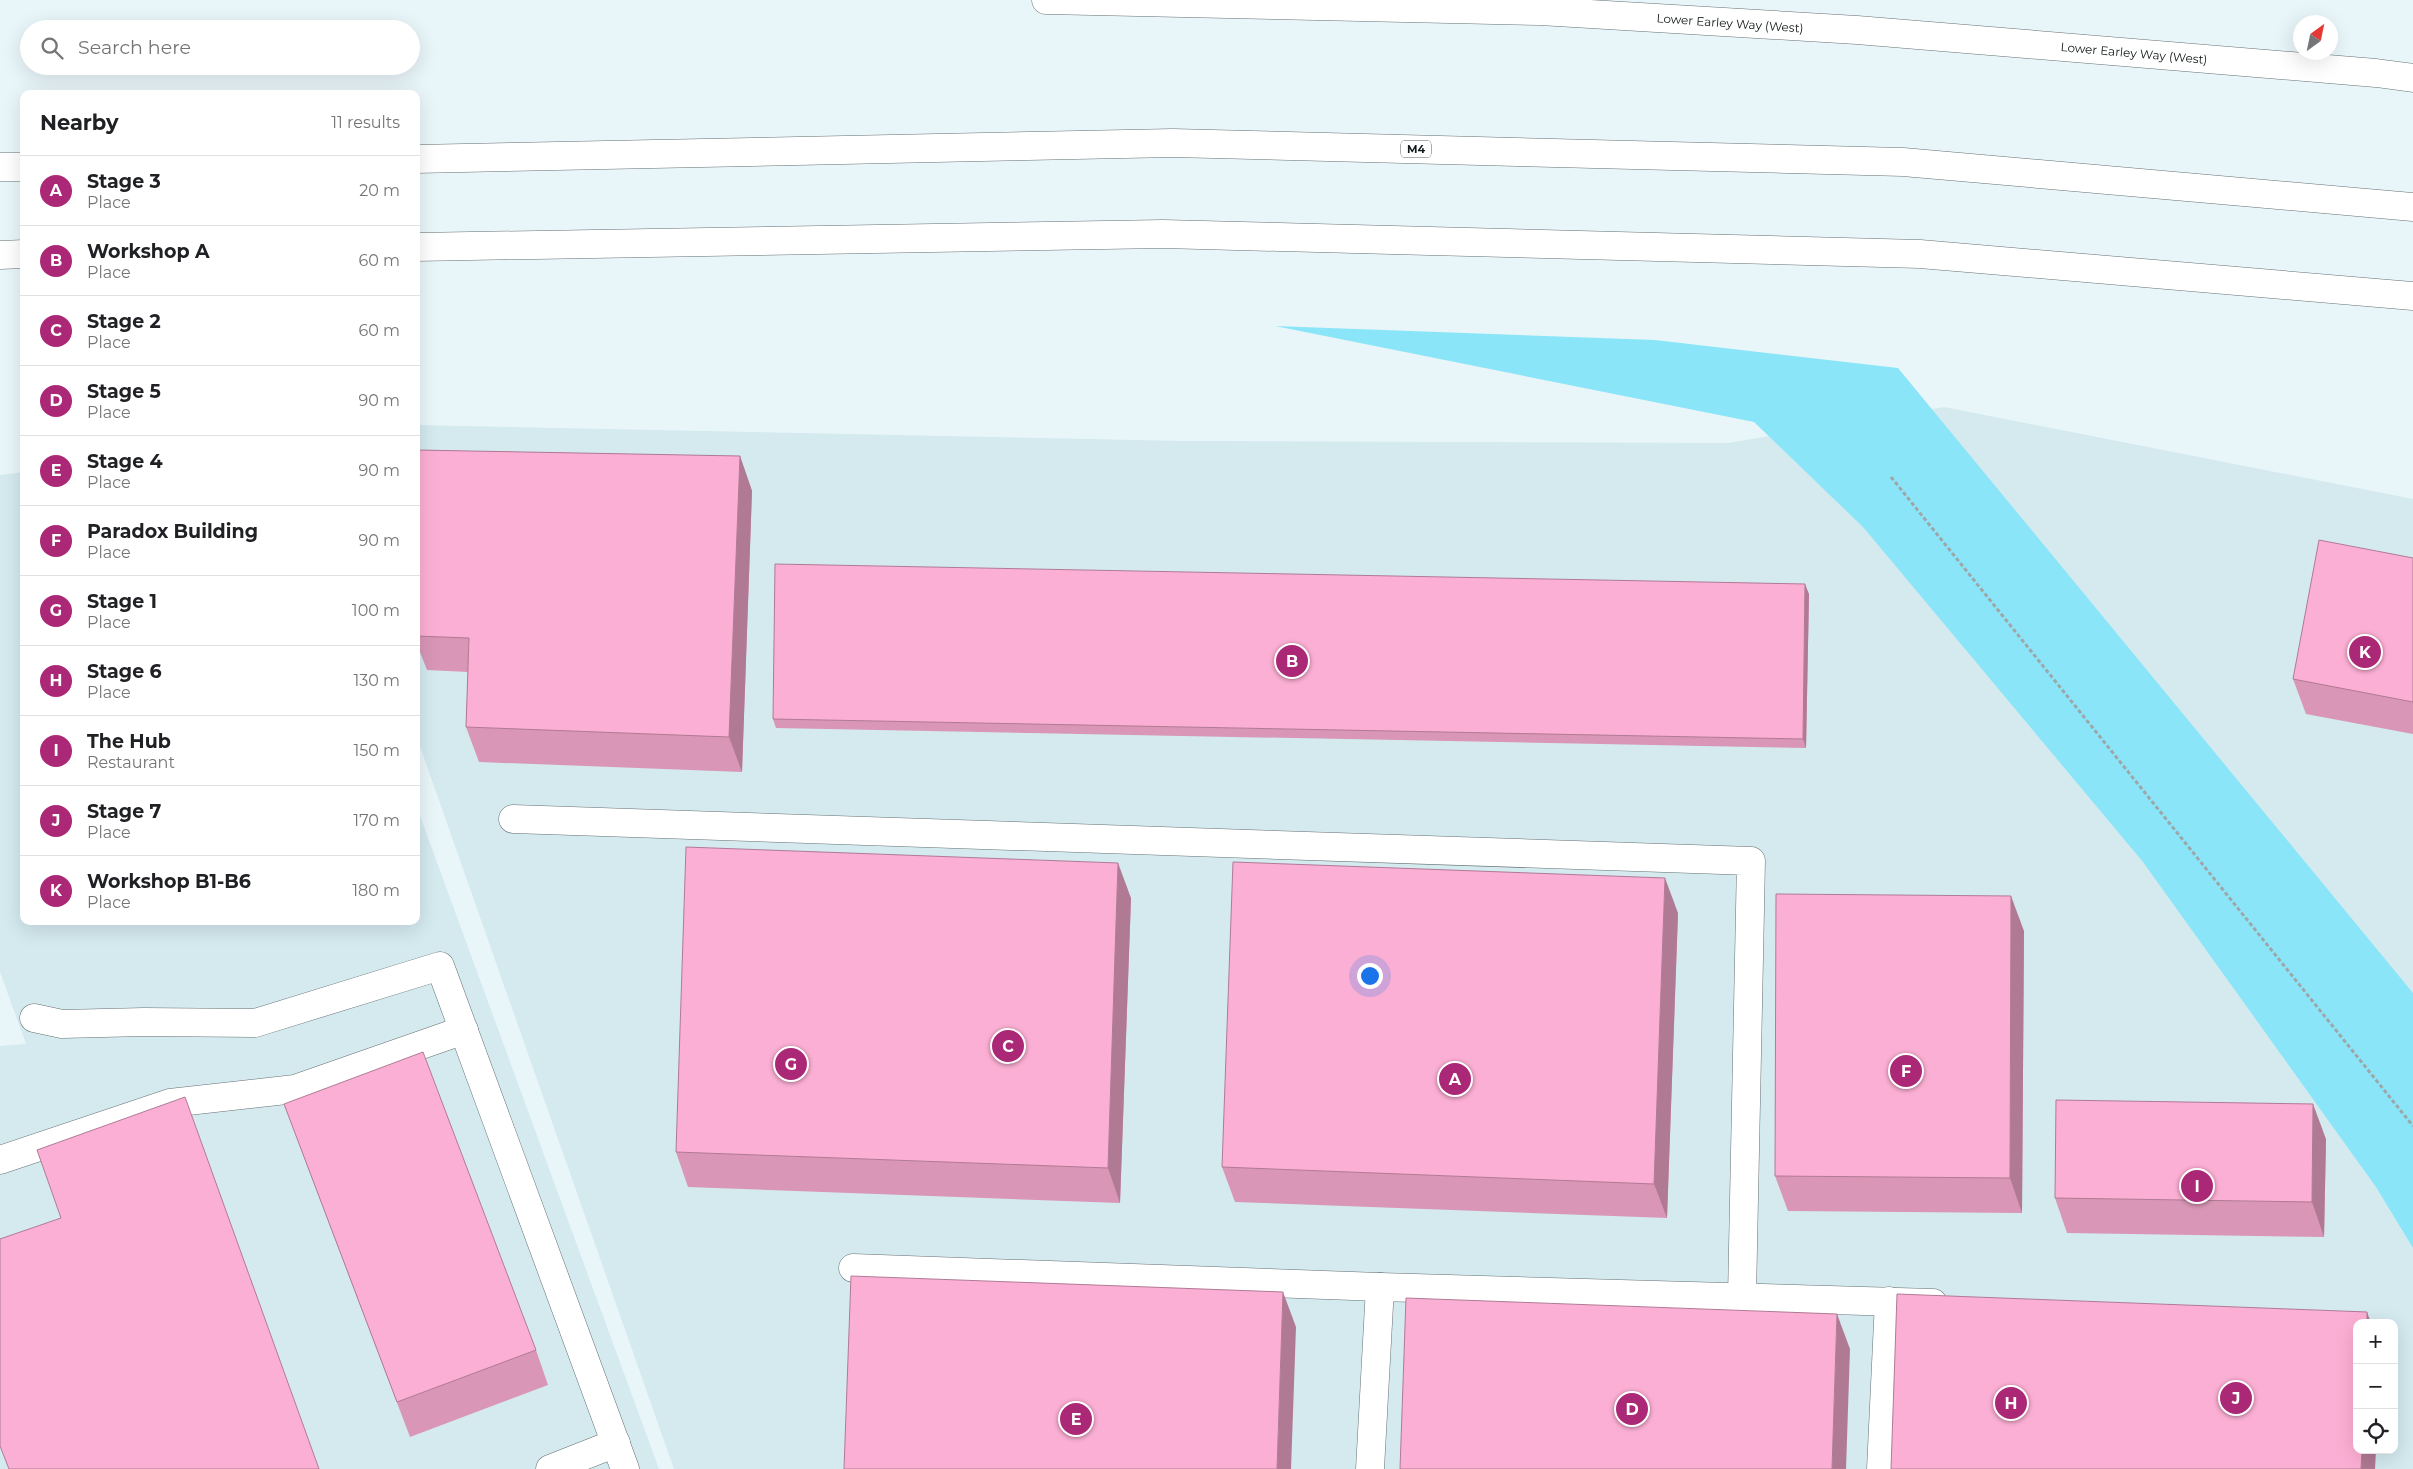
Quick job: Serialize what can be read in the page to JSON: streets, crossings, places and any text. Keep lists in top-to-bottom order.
{
  "streets": {
    "main road": ["Lower Earley Way (West)", "M4"]
  },
  "north": "top right",
  "page": {
    "search": "Search here",
    "heading": ["Nearby", "11 results"],
    "list": [
      {
        "mark": "A",
        "name": "Stage 3",
        "note": "Place",
        "value": "20 m"
      },
      {
        "mark": "B",
        "name": "Workshop A",
        "note": "Place",
        "value": "60 m"
      },
      {
        "mark": "C",
        "name": "Stage 2",
        "note": "Place",
        "value": "60 m"
      },
      {
        "mark": "D",
        "name": "Stage 5",
        "note": "Place",
        "value": "90 m"
      },
      {
        "mark": "E",
        "name": "Stage 4",
        "note": "Place",
        "value": "90 m"
      },
      {
        "mark": "F",
        "name": "Paradox Building",
        "note": "Place",
        "value": "90 m"
      },
      {
        "mark": "G",
        "name": "Stage 1",
        "note": "Place",
        "value": "100 m"
      },
      {
        "mark": "H",
        "name": "Stage 6",
        "note": "Place",
        "value": "130 m"
      },
      {
        "mark": "I",
        "name": "The Hub",
        "note": "Restaurant",
        "value": "150 m"
      },
      {
        "mark": "J",
        "name": "Stage 7",
        "note": "Place",
        "value": "170 m"
      },
      {
        "mark": "K",
        "name": "Workshop B1-B6",
        "note": "Place",
        "value": "180 m"
      }
    ],
    "pins": [
      "K",
      "B",
      "C",
      "G",
      "F",
      "A",
      "I",
      "J",
      "H",
      "D",
      "E"
    ],
    "map_buttons": ["+", "−"]
  }
}
